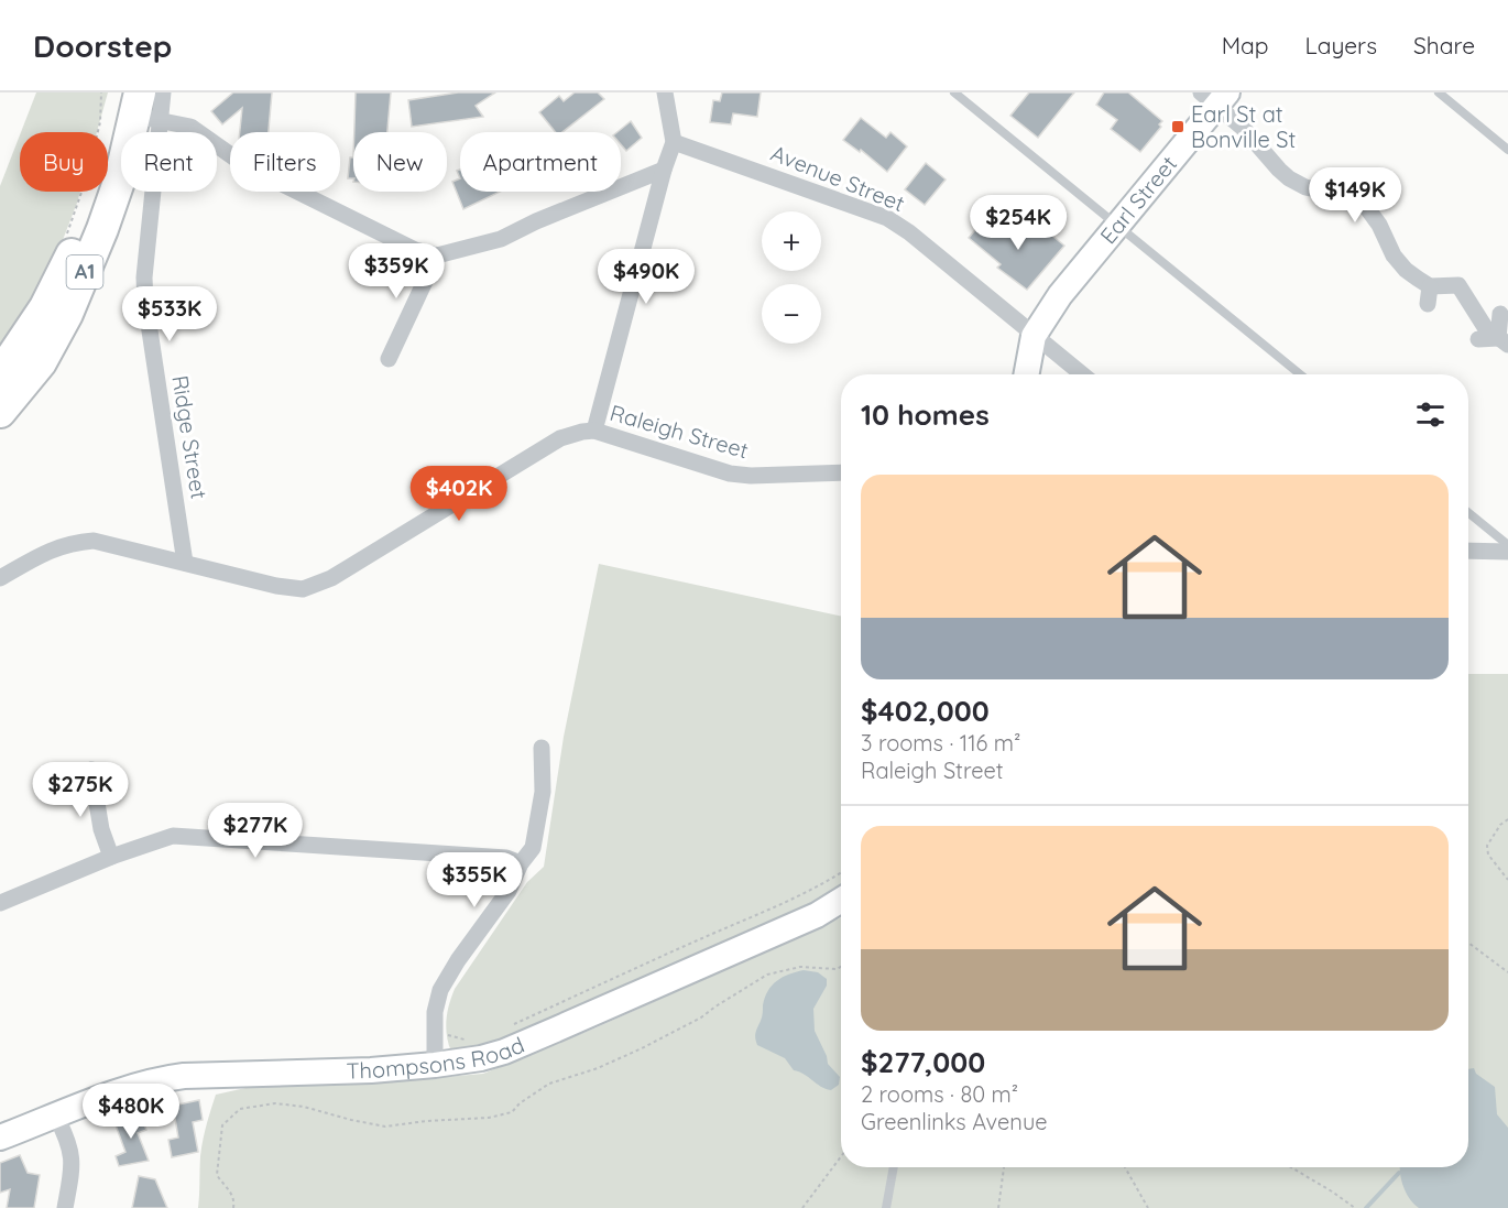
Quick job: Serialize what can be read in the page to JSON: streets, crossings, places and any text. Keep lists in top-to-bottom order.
{
  "streets": {
    "highway": ["A1"],
    "street": [
      "Avenue Street",
      "Earl Street",
      "Raleigh Street",
      "Ridge Street",
      "Thompsons Road"
    ]
  },
  "crossings": [
    ["Avenue Street", "Earl Street"],
    ["A1", "Ridge Street"],
    ["Raleigh Street", "Ridge Street"]
  ],
  "places": {
    "transit": ["Earl St at Bonville St"]
  },
  "page": {
    "header": "Doorstep",
    "nav": ["Map", "Layers", "Share"],
    "chip": [
      "Buy",
      "Rent",
      "Filters",
      "New",
      "Apartment"
    ],
    "price": [
      "$149K",
      "$254K",
      "$359K",
      "$490K",
      "$533K",
      "$402K",
      "$275K",
      "$277K",
      "$355K",
      "$480K"
    ],
    "map_buttons": ["+", "−"],
    "heading": "10 homes",
    "list": [
      {
        "name": "$402,000",
        "note": "3 rooms · 116 m² · Raleigh Street"
      },
      {
        "name": "$277,000",
        "note": "2 rooms · 80 m² · Greenlinks Avenue"
      }
    ]
  }
}
